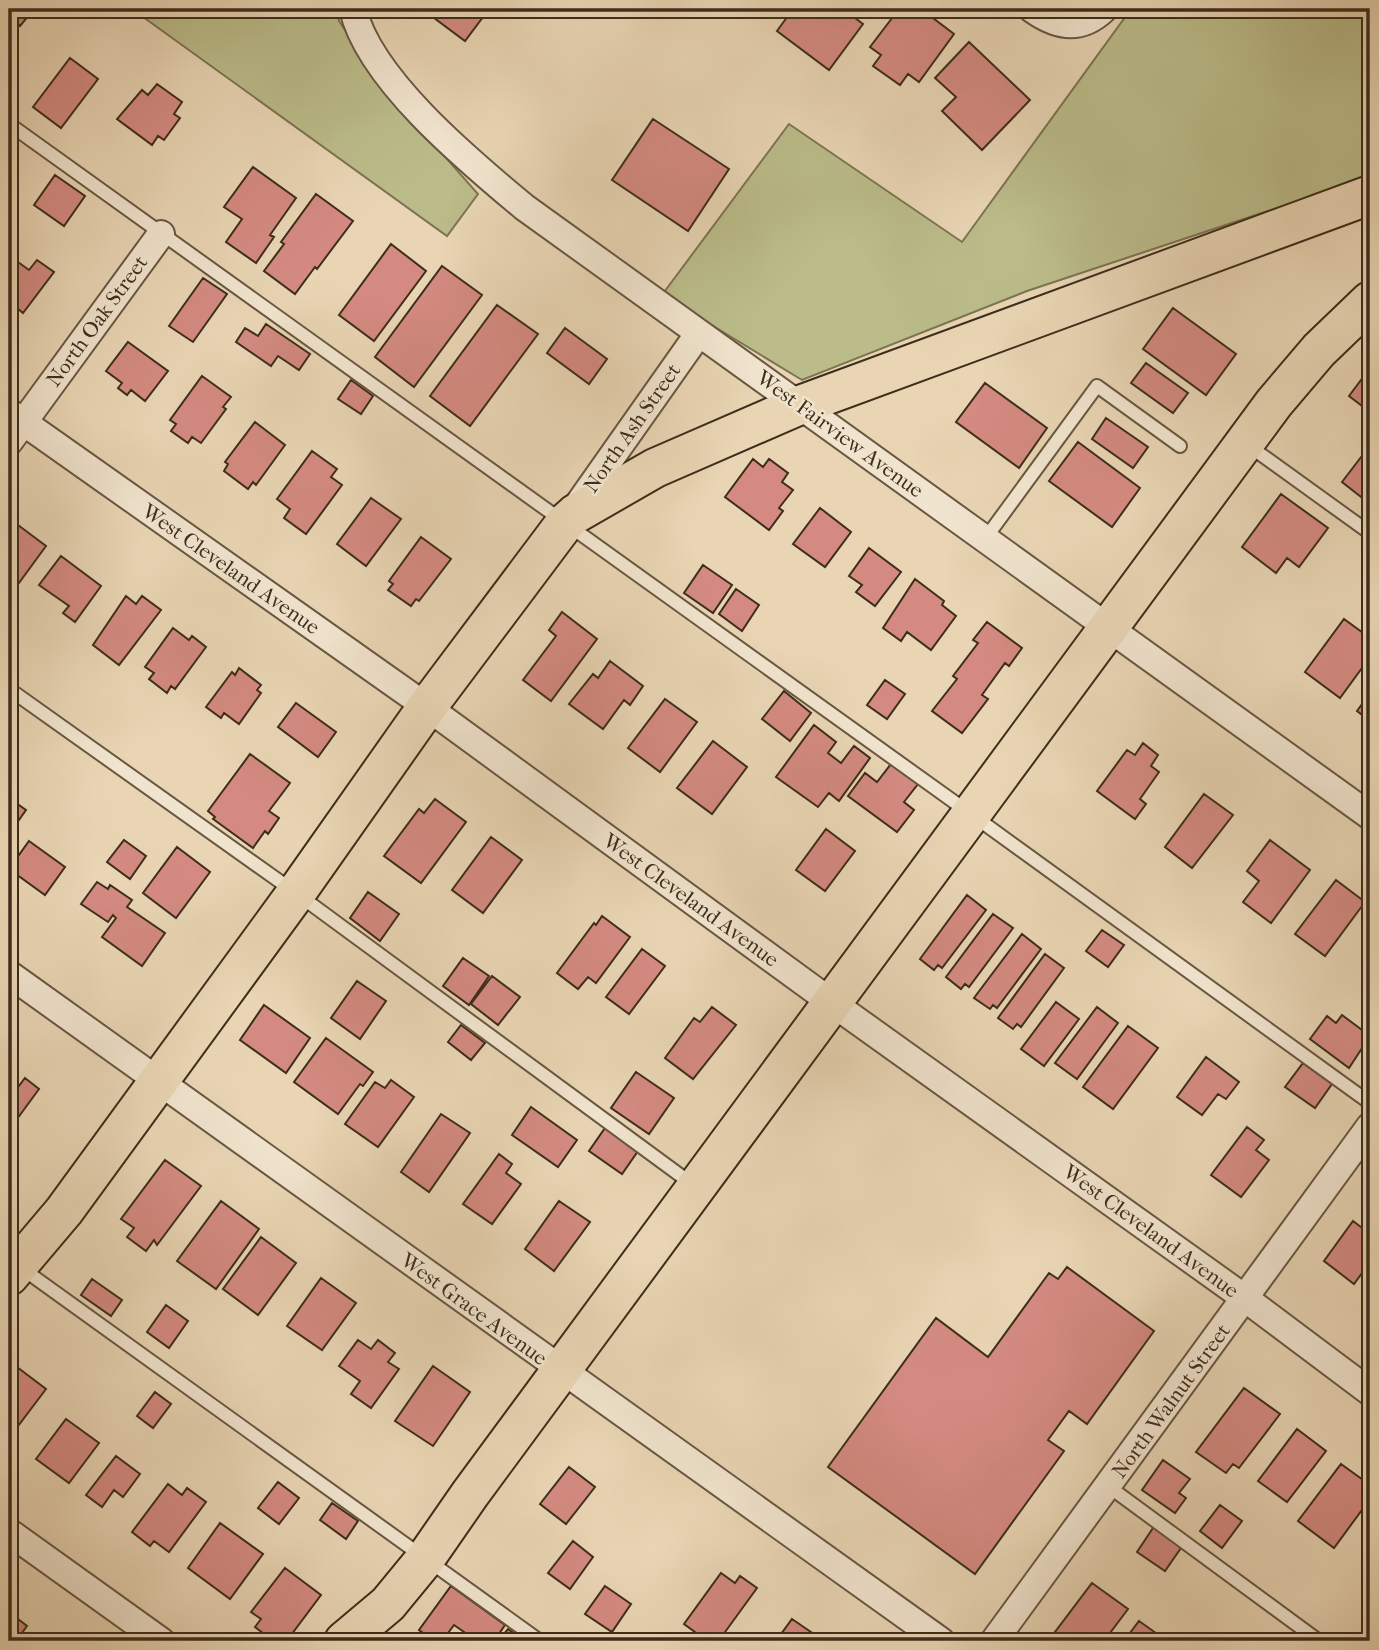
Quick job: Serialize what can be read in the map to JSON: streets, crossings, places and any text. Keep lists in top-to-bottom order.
{
  "streets": {
    "street": [
      "North Oak Street",
      "North Ash Street",
      "West Fairview Avenue",
      "West Cleveland Avenue",
      "West Grace Avenue",
      "North Walnut Street"
    ]
  },
  "crossings": [
    ["North Oak Street", "West Cleveland Avenue"],
    ["North Ash Street", "West Fairview Avenue"],
    ["West Cleveland Avenue", "North Walnut Street"]
  ]
}
